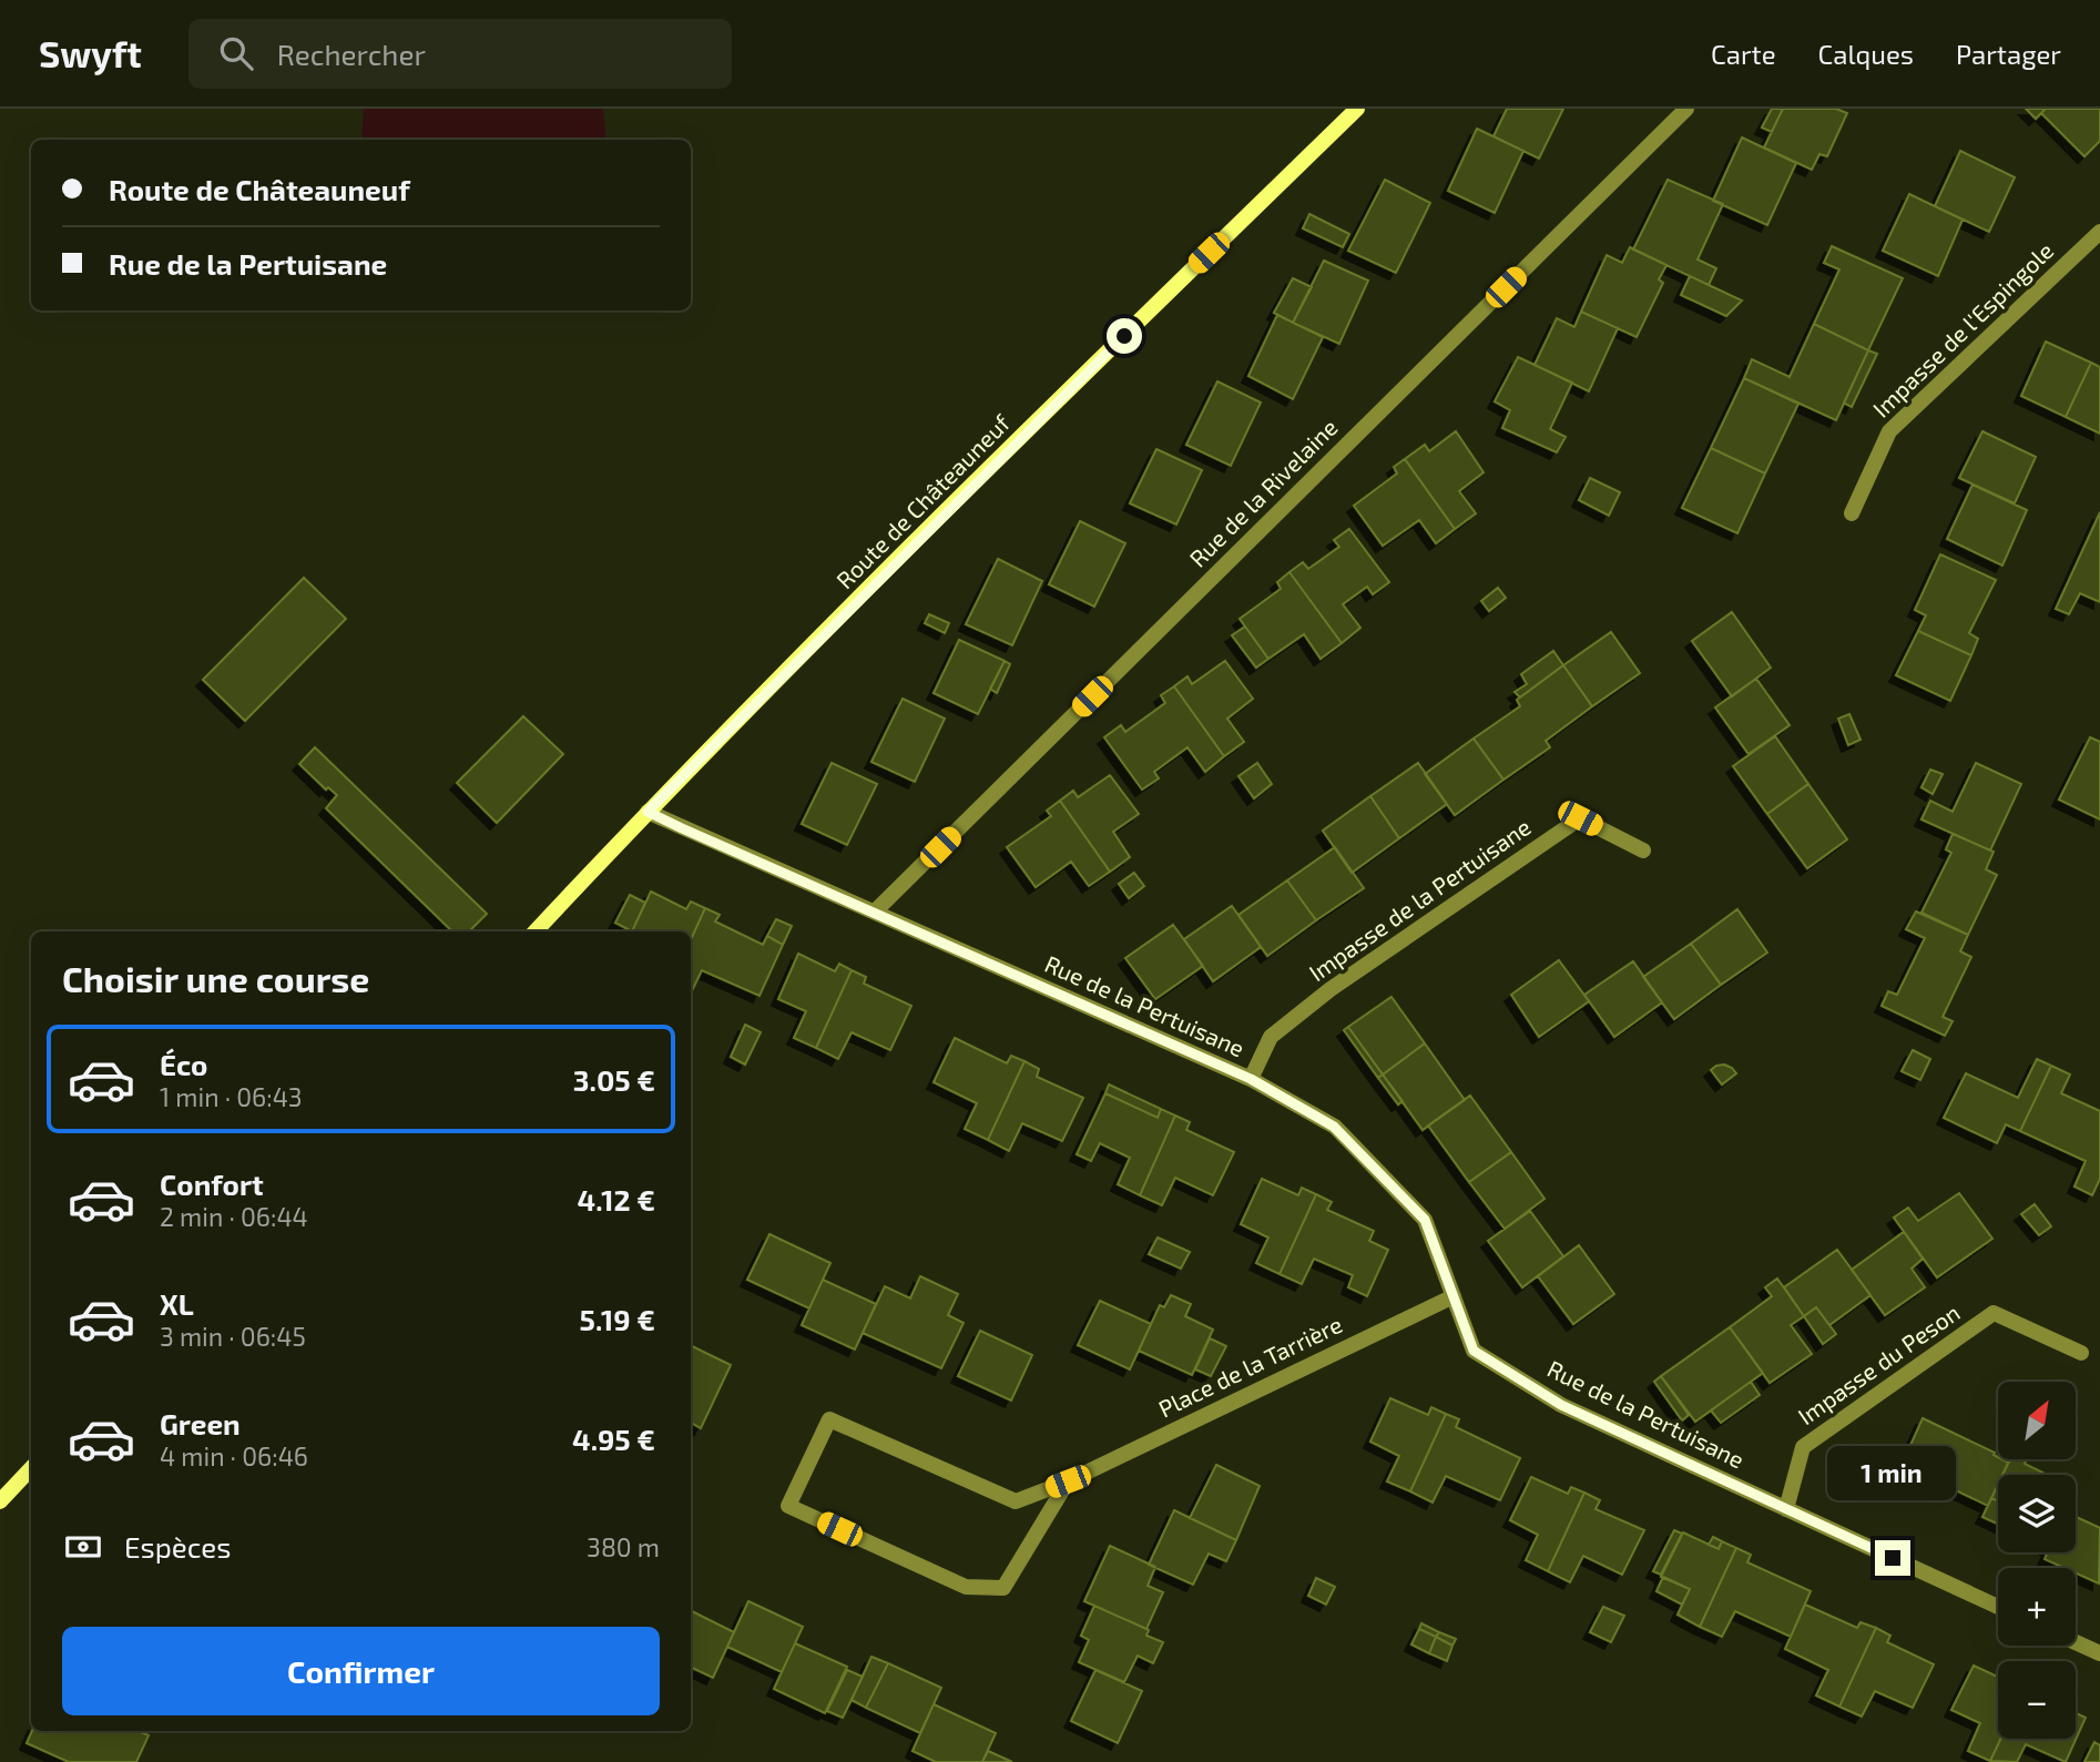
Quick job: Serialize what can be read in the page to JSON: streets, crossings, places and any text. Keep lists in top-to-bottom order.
{
  "streets": {
    "main road": ["Route de Châteauneuf"],
    "street": [
      "Impasse de l'Espingole",
      "Rue de la Rivelaine",
      "Impasse de la Pertuisane",
      "Rue de la Pertuisane",
      "Impasse du Peson",
      "Place de la Tarrière"
    ]
  },
  "crossings": [
    ["Rue de la Rivelaine", "Rue de la Pertuisane"],
    ["Route de Châteauneuf", "Rue de la Pertuisane"],
    ["Impasse de la Pertuisane", "Rue de la Pertuisane"],
    ["Rue de la Pertuisane", "Impasse du Peson"],
    ["Rue de la Pertuisane", "Place de la Tarrière"]
  ],
  "north": "top right",
  "page": {
    "header": "Swyft",
    "search": "Rechercher",
    "nav": ["Carte", "Calques", "Partager"],
    "banner": ["Route de Châteauneuf", "Rue de la Pertuisane"],
    "heading": "Choisir une course",
    "list": [
      {
        "name": "Éco",
        "note": "1 min · 06:43",
        "value": "3.05 €"
      },
      {
        "name": "Confort",
        "note": "2 min · 06:44",
        "value": "4.12 €"
      },
      {
        "name": "XL",
        "note": "3 min · 06:45",
        "value": "5.19 €"
      },
      {
        "name": "Green",
        "note": "4 min · 06:46",
        "value": "4.95 €"
      }
    ],
    "map_buttons": ["+", "−"],
    "bubble": "1 min",
    "pay": ["Espèces", "380 m"],
    "buttons": "Confirmer"
  }
}
